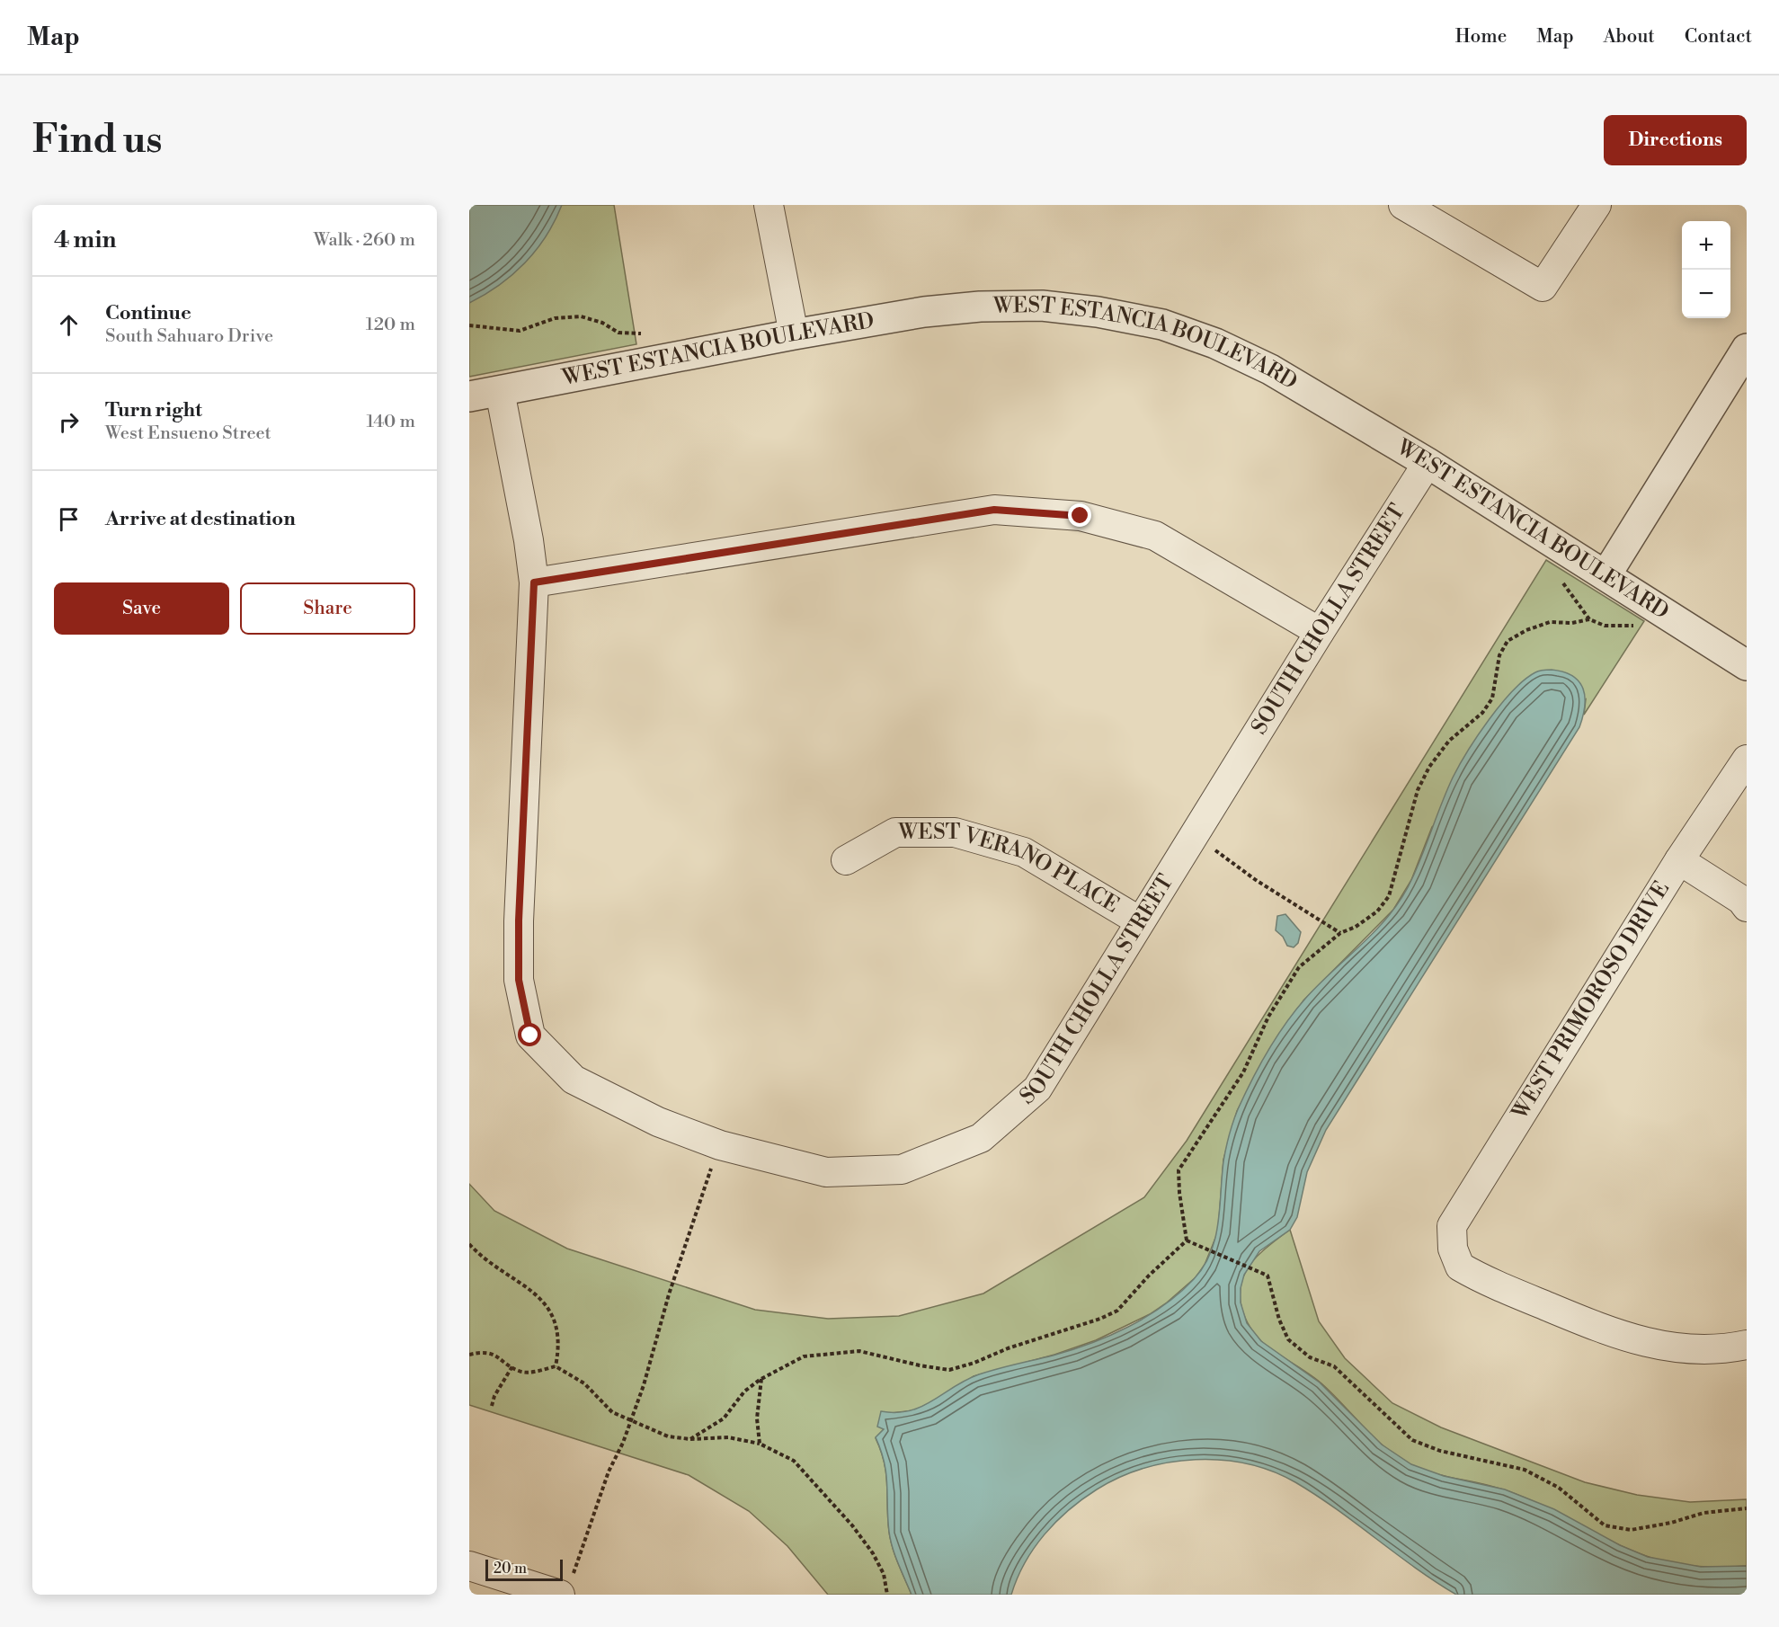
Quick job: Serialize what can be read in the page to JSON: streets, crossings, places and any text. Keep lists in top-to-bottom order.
{
  "streets": {
    "street": [
      "WEST ESTANCIA BOULEVARD",
      "SOUTH CHOLLA STREET",
      "WEST VERANO PLACE",
      "WEST PRIMOROSO DRIVE"
    ]
  },
  "crossings": [
    ["WEST ESTANCIA BOULEVARD", "SOUTH CHOLLA STREET"],
    ["SOUTH CHOLLA STREET", "WEST VERANO PLACE"]
  ],
  "scale_bar": "20 m",
  "page": {
    "header": "Map",
    "nav": [
      "Home",
      "Map",
      "About",
      "Contact"
    ],
    "buttons": [
      "Directions",
      ["Save", "Share"]
    ],
    "title": "Find us",
    "heading": ["4 min", "Walk · 260 m"],
    "map_buttons": ["+", "−"],
    "list": [
      ["Continue", "South Sahuaro Drive", "120 m"],
      ["Turn right", "West Ensueno Street", "140 m"],
      "Arrive at destination"
    ],
    "scale": "20 m"
  }
}
